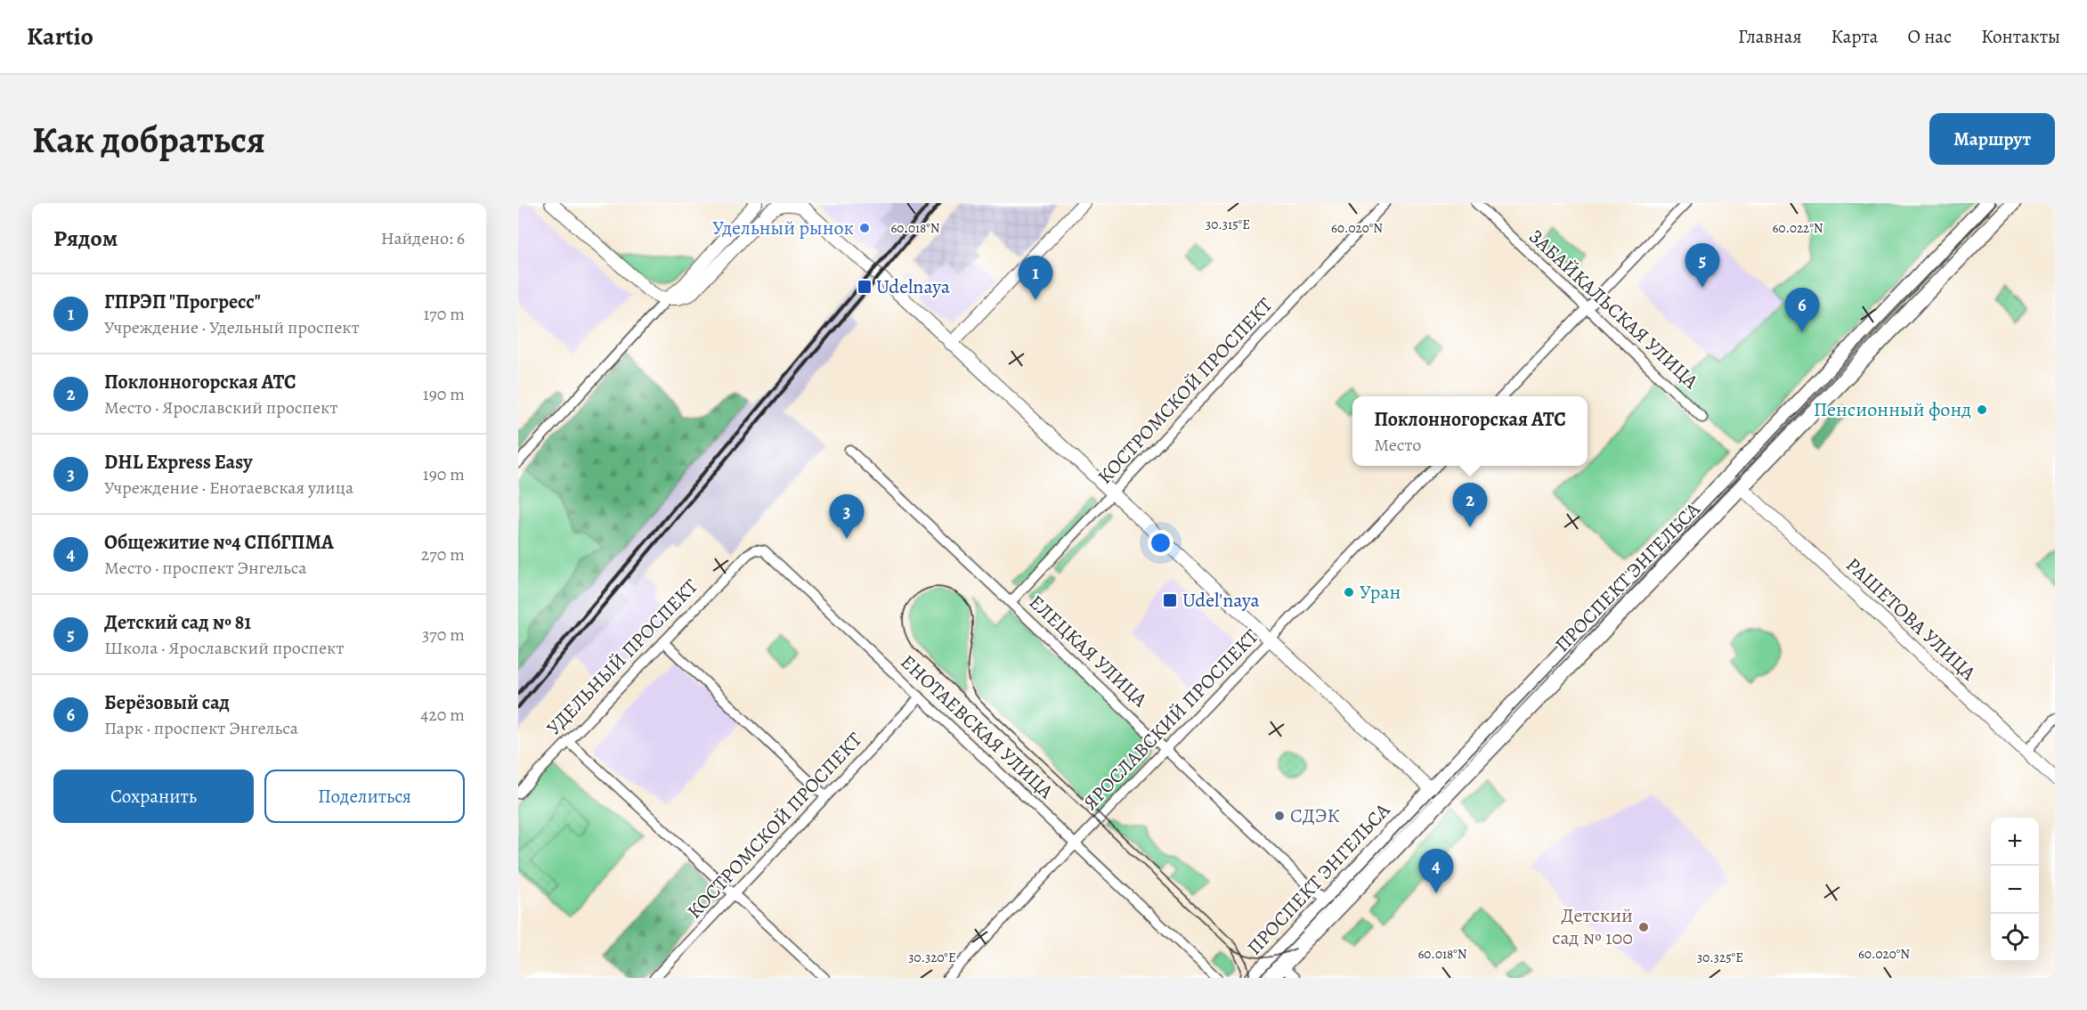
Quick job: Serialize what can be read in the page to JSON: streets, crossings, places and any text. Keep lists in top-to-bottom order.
{
  "streets": {
    "main road": ["ПРОСПЕКТ ЭНГЕЛЬСА"],
    "street": [
      "ЗАБАЙКАЛЬСКАЯ УЛИЦА",
      "КОСТРОМСКОЙ ПРОСПЕКТ",
      "РАШЕТОВА УЛИЦА",
      "ЕЛЕЦКАЯ УЛИЦА",
      "УДЕЛЬНЫЙ ПРОСПЕКТ",
      "ЯРОСЛАВСКИЙ ПРОСПЕКТ",
      "ЕНОТАЕВСКАЯ УЛИЦА"
    ]
  },
  "crossings": [
    ["КОСТРОМСКОЙ ПРОСПЕКТ", "ЕЛЕЦКАЯ УЛИЦА"],
    ["КОСТРОМСКОЙ ПРОСПЕКТ", "ЕНОТАЕВСКАЯ УЛИЦА"],
    ["ПРОСПЕКТ ЭНГЕЛЬСА", "РАШЕТОВА УЛИЦА"],
    ["ПРОСПЕКТ ЭНГЕЛЬСА", "ЕЛЕЦКАЯ УЛИЦА"],
    ["ЕЛЕЦКАЯ УЛИЦА", "ЯРОСЛАВСКИЙ ПРОСПЕКТ"],
    ["УДЕЛЬНЫЙ ПРОСПЕКТ", "ЕНОТАЕВСКАЯ УЛИЦА"],
    ["ЯРОСЛАВСКИЙ ПРОСПЕКТ", "ЕНОТАЕВСКАЯ УЛИЦА"]
  ],
  "places": {
    "other": [
      "Удельный рынок",
      "Пенсионный фонд",
      "Уран",
      "СДЭК",
      "Детский сад № 100"
    ],
    "transit": ["Udelnaya", "Udel'naya"]
  },
  "page": {
    "header": "Kartio",
    "nav": [
      "Главная",
      "Карта",
      "О нас",
      "Контакты"
    ],
    "buttons": [
      "Маршрут",
      ["Сохранить", "Поделиться"]
    ],
    "title": "Как добраться",
    "heading": ["Рядом", "Найдено: 6"],
    "pins": [
      "5",
      "1",
      "6",
      "2",
      "3",
      "4"
    ],
    "list": [
      {
        "mark": "1",
        "name": "ГПРЭП \"Прогресс\"",
        "note": "Учреждение · Удельный проспект",
        "value": "170 m"
      },
      {
        "mark": "2",
        "name": "Поклонногорская АТС",
        "note": "Место · Ярославский проспект",
        "value": "190 m"
      },
      {
        "mark": "3",
        "name": "DHL Express Easy",
        "note": "Учреждение · Енотаевская улица",
        "value": "190 m"
      },
      {
        "mark": "4",
        "name": "Общежитие №4 СПбГПМА",
        "note": "Место · проспект Энгельса",
        "value": "270 m"
      },
      {
        "mark": "5",
        "name": "Детский сад № 81",
        "note": "Школа · Ярославский проспект",
        "value": "370 m"
      },
      {
        "mark": "6",
        "name": "Берёзовый сад",
        "note": "Парк · проспект Энгельса",
        "value": "420 m"
      }
    ],
    "popup": ["Поклонногорская АТС", "Место"],
    "map_buttons": ["+", "−"]
  },
  "coordinates": [
    "30.315°E",
    "60.018°N",
    "60.020°N",
    "60.022°N",
    "30.320°E",
    "30.325°E"
  ]
}
